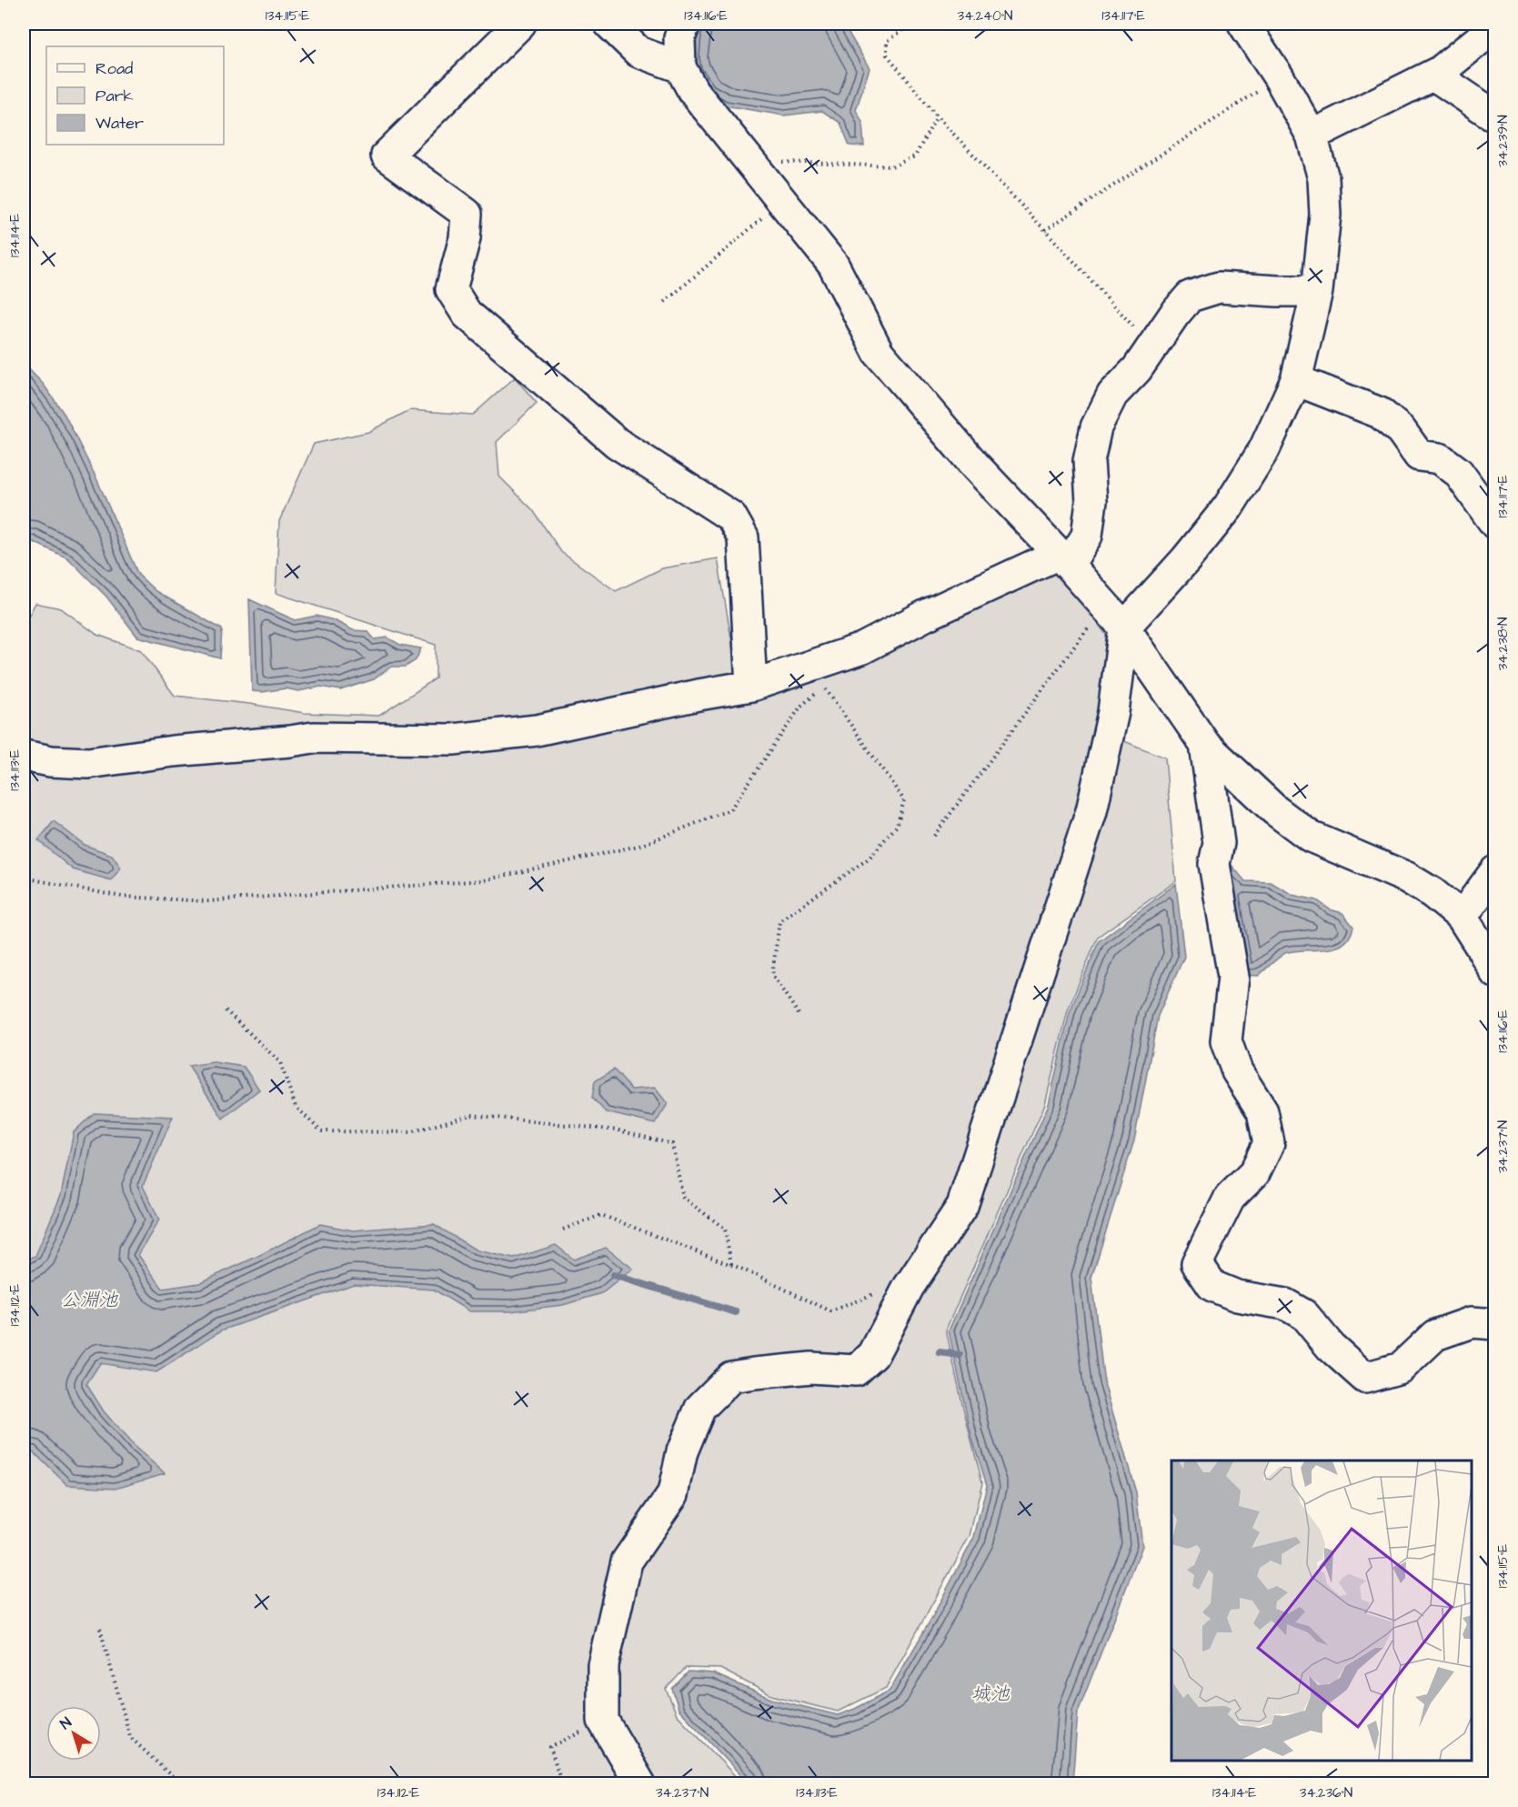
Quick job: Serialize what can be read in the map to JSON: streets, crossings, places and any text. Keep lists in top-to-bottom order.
{
  "water": ["公淵池", "城池"],
  "legend": ["Road", "Park", "Water"],
  "north": "top left",
  "coordinates": [
    "134.115°E",
    "134.116°E",
    "34.240°N",
    "134.117°E",
    "34.239°N",
    "134.114°E",
    "34.238°N",
    "134.113°E",
    "34.237°N",
    "134.112°E",
    "34.236°N"
  ]
}
